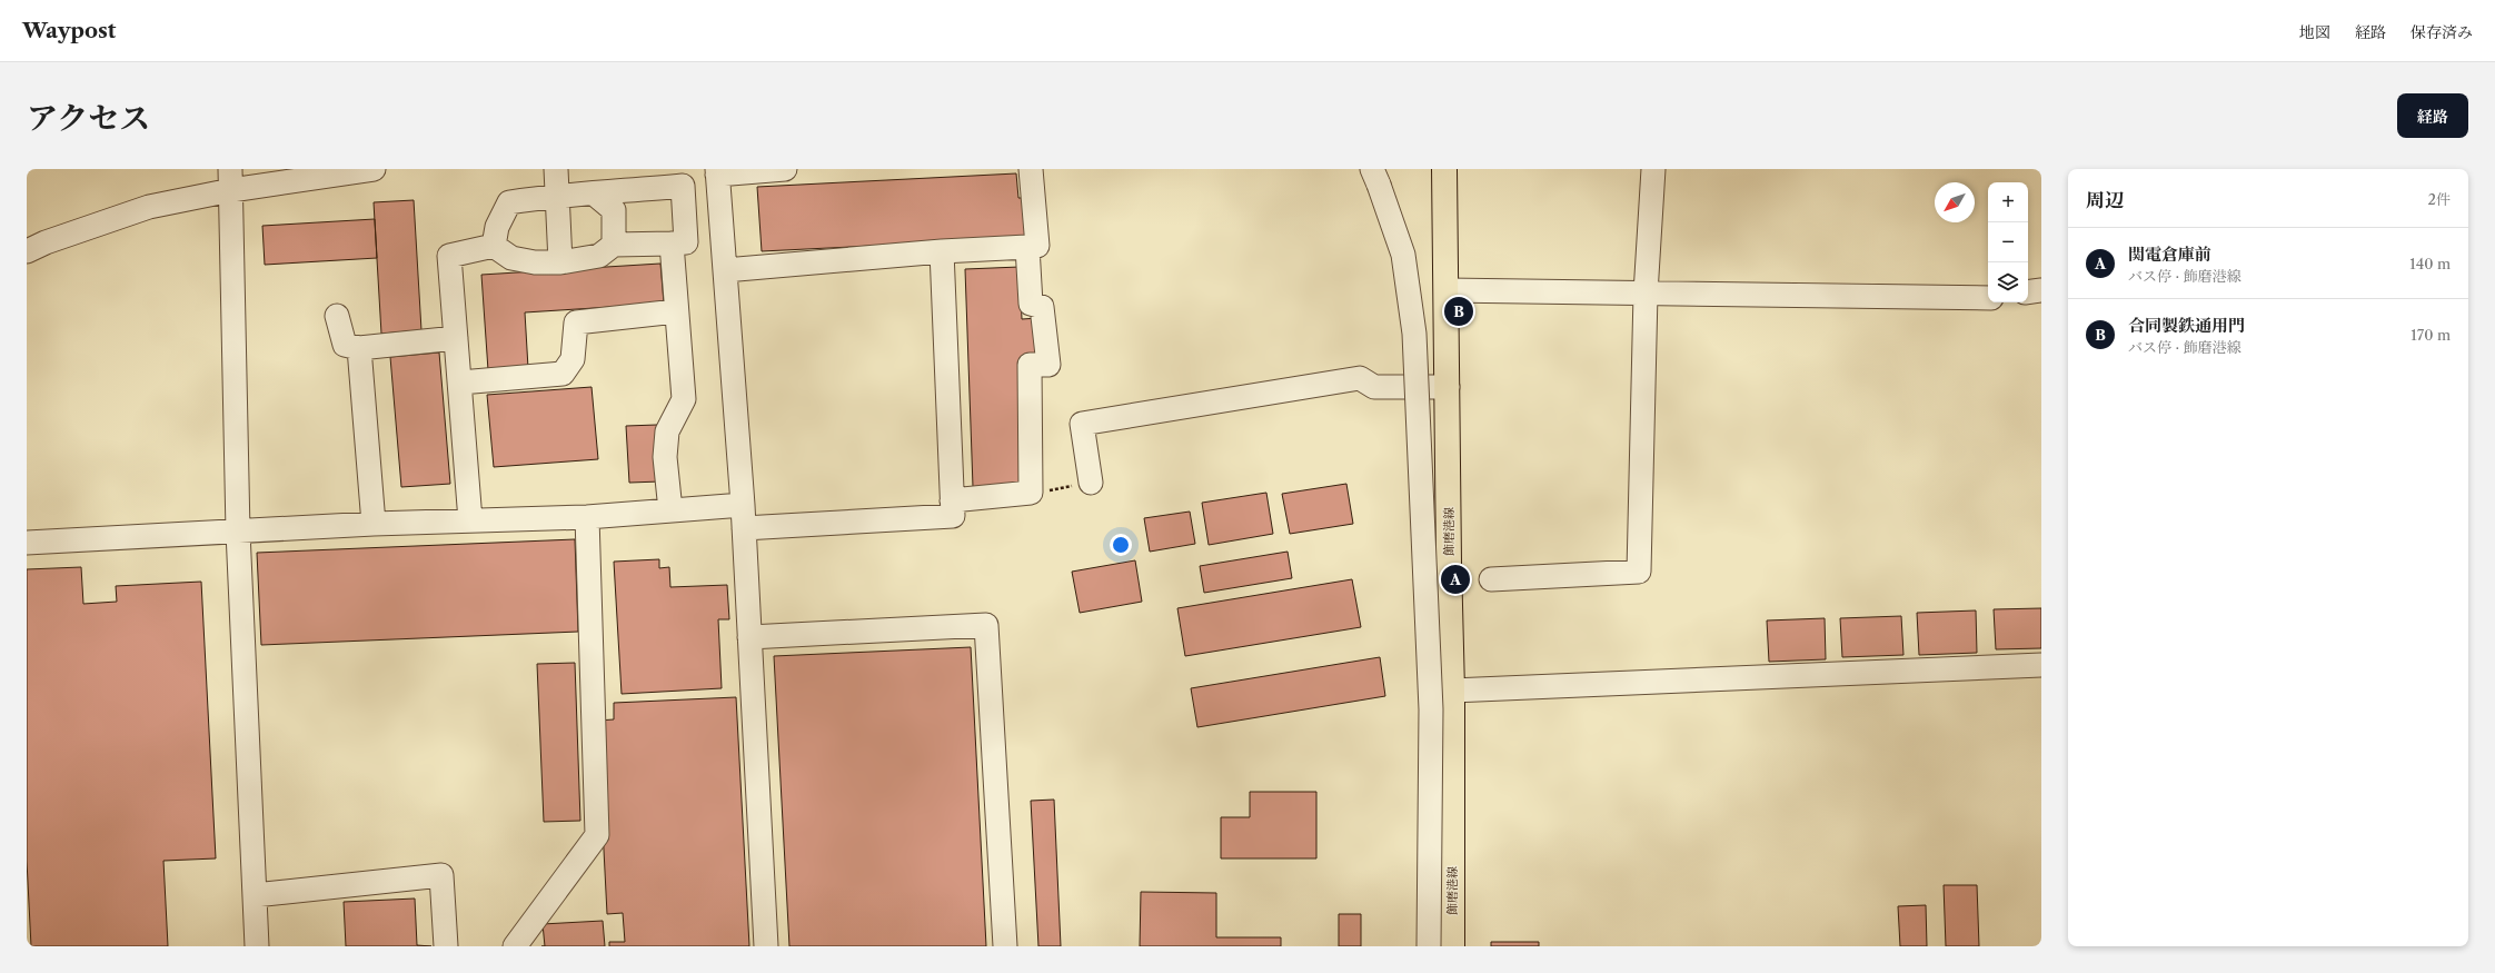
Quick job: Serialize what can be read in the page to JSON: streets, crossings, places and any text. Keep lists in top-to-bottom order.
{
  "streets": {
    "main road": ["飾磨港線"]
  },
  "north": "bottom left",
  "page": {
    "header": "Waypost",
    "nav": ["地図", "経路", "保存済み"],
    "title": "アクセス",
    "buttons": "経路",
    "heading": ["周辺", "2件"],
    "map_buttons": ["+", "−"],
    "list": [
      {
        "mark": "A",
        "name": "関電倉庫前",
        "note": "バス停 · 飾磨港線",
        "value": "140 m"
      },
      {
        "mark": "B",
        "name": "合同製鉄通用門",
        "note": "バス停 · 飾磨港線",
        "value": "170 m"
      }
    ],
    "pins": ["B", "A"]
  }
}
